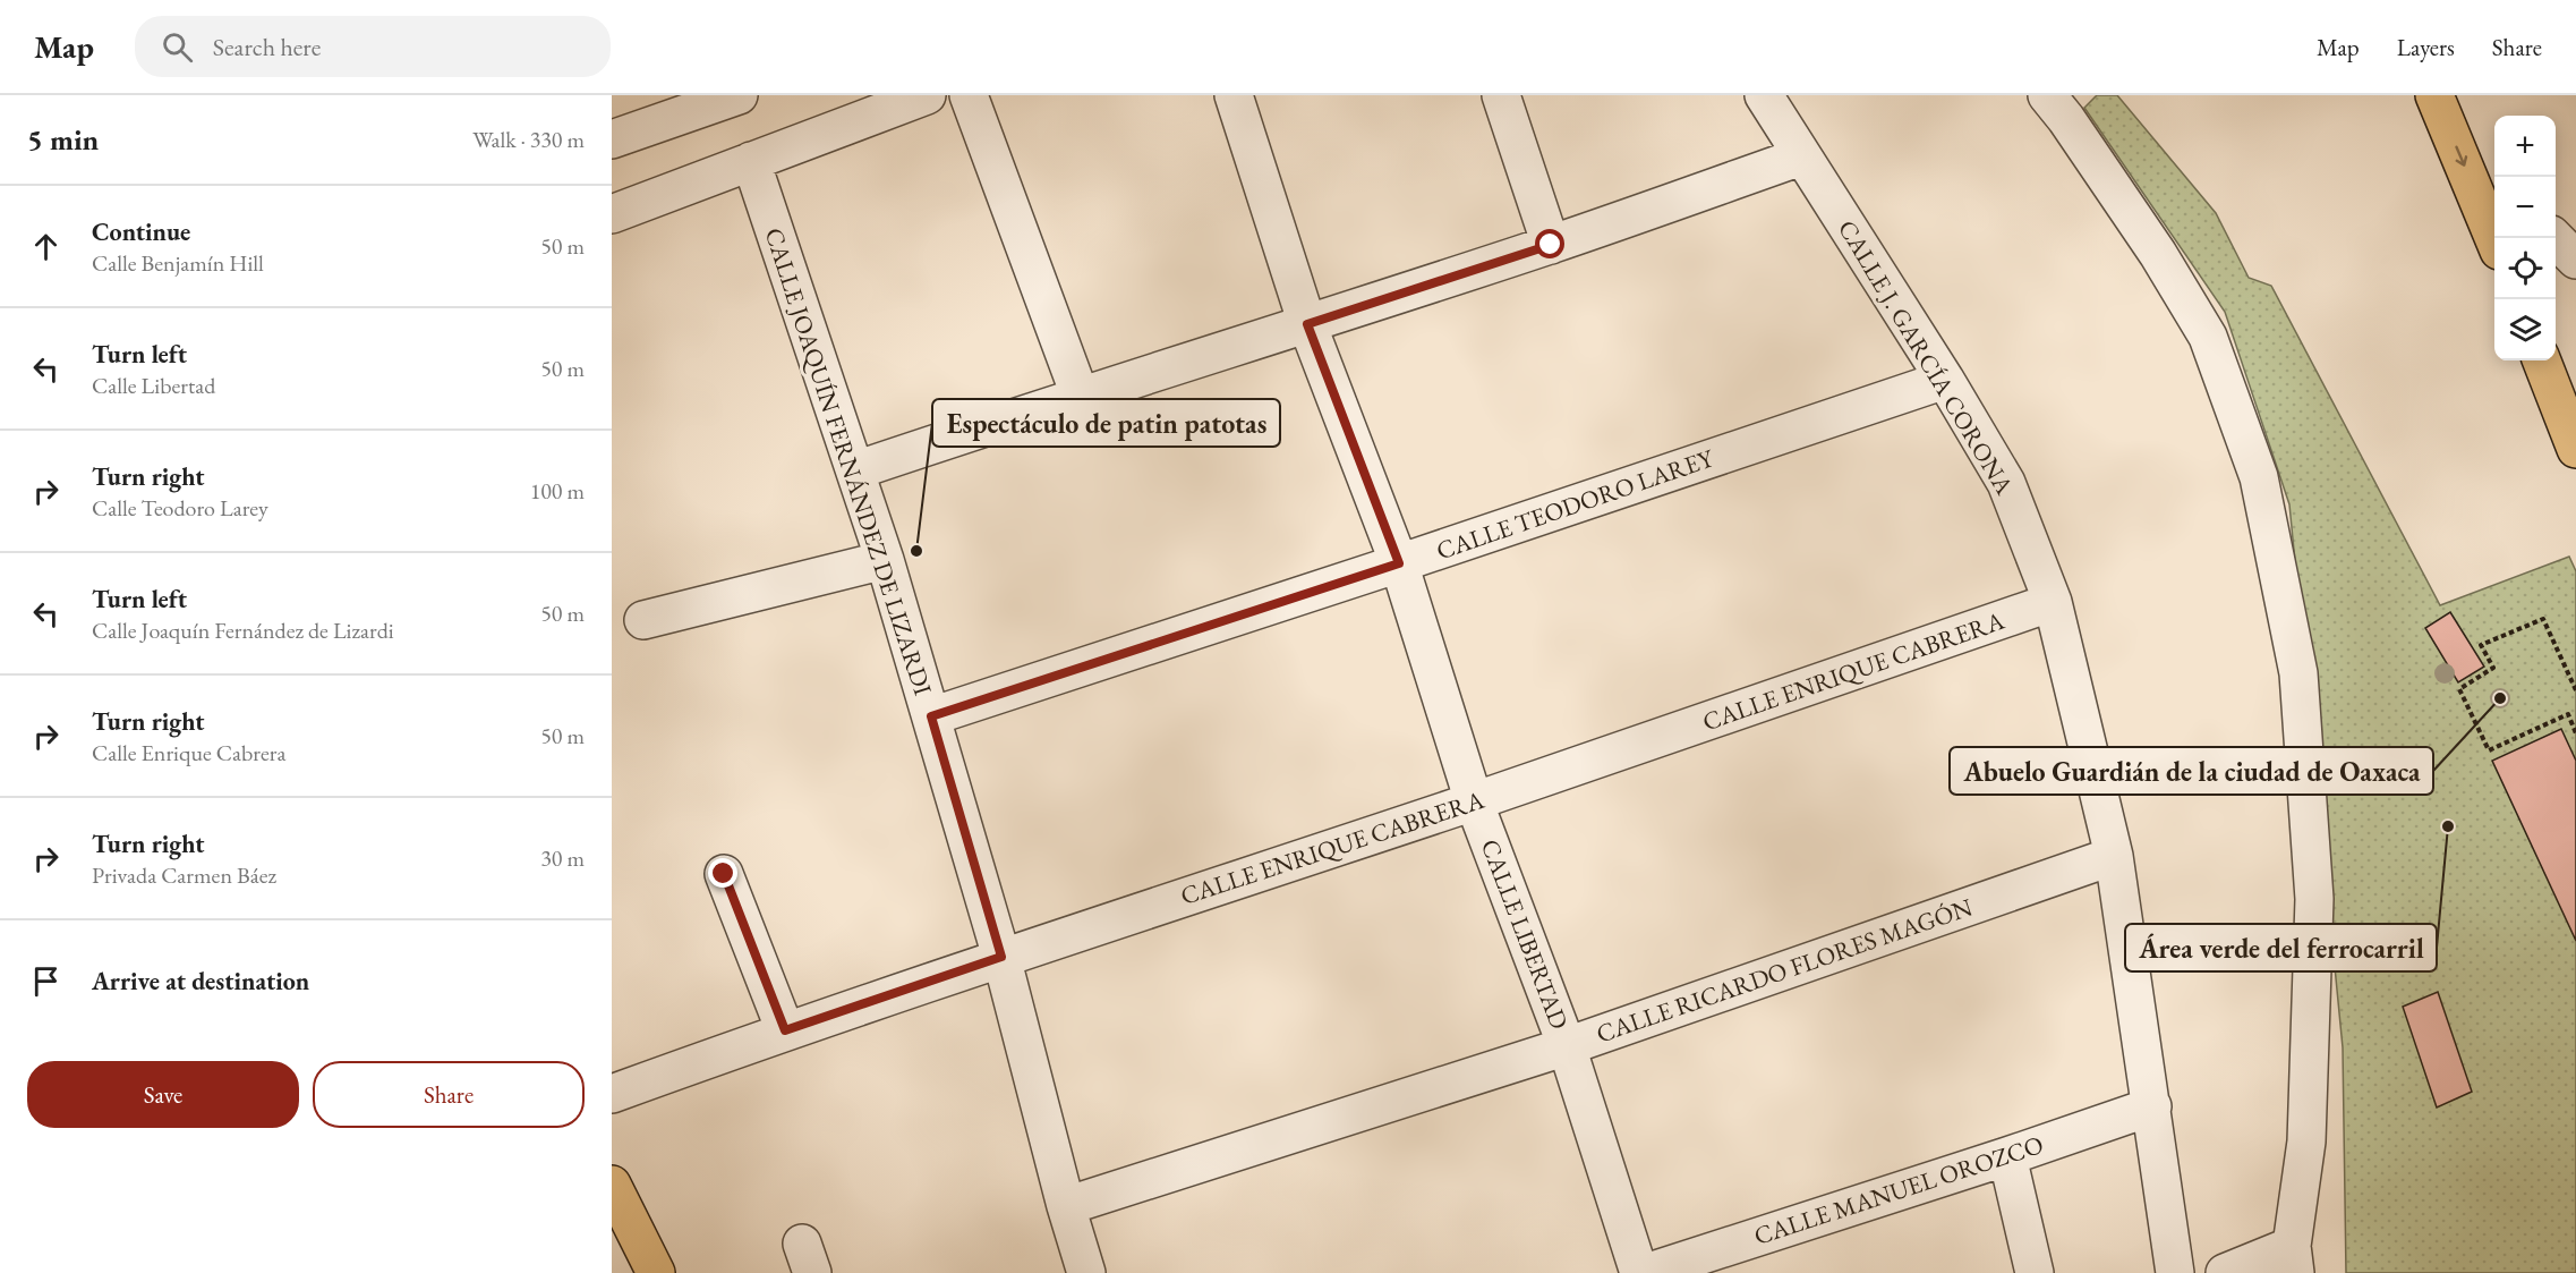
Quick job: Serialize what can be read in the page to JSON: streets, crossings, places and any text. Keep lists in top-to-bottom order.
{
  "streets": {
    "street": [
      "CALLE J. GARCÍA CORONA",
      "CALLE JOAQUÍN FERNÁNDEZ DE LIZARDI",
      "CALLE TEODORO LAREY",
      "CALLE ENRIQUE CABRERA",
      "CALLE LIBERTAD",
      "CALLE RICARDO FLORES MAGÓN",
      "CALLE MANUEL OROZCO"
    ]
  },
  "crossings": [
    ["CALLE J. GARCÍA CORONA", "CALLE TEODORO LAREY"],
    ["CALLE J. GARCÍA CORONA", "CALLE ENRIQUE CABRERA"],
    ["CALLE J. GARCÍA CORONA", "CALLE RICARDO FLORES MAGÓN"],
    ["CALLE J. GARCÍA CORONA", "CALLE MANUEL OROZCO"],
    ["CALLE JOAQUÍN FERNÁNDEZ DE LIZARDI", "CALLE TEODORO LAREY"],
    ["CALLE JOAQUÍN FERNÁNDEZ DE LIZARDI", "CALLE ENRIQUE CABRERA"],
    ["CALLE JOAQUÍN FERNÁNDEZ DE LIZARDI", "CALLE RICARDO FLORES MAGÓN"],
    ["CALLE TEODORO LAREY", "CALLE LIBERTAD"],
    ["CALLE ENRIQUE CABRERA", "CALLE LIBERTAD"],
    ["CALLE LIBERTAD", "CALLE RICARDO FLORES MAGÓN"]
  ],
  "places": ["Espectáculo de patin patotas", "Abuelo Guardián de la ciudad de Oaxaca", "Área verde del ferrocarril"],
  "page": {
    "header": "Map",
    "search": "Search here",
    "nav": ["Map", "Layers", "Share"],
    "heading": ["5 min", "Walk · 330 m"],
    "map_buttons": ["+", "−"],
    "list": [
      ["Continue", "Calle Benjamín Hill", "50 m"],
      ["Turn left", "Calle Libertad", "50 m"],
      ["Turn right", "Calle Teodoro Larey", "100 m"],
      ["Turn left", "Calle Joaquín Fernández de Lizardi", "50 m"],
      ["Turn right", "Calle Enrique Cabrera", "50 m"],
      ["Turn right", "Privada Carmen Báez", "30 m"],
      "Arrive at destination"
    ],
    "buttons": ["Save", "Share"]
  }
}
